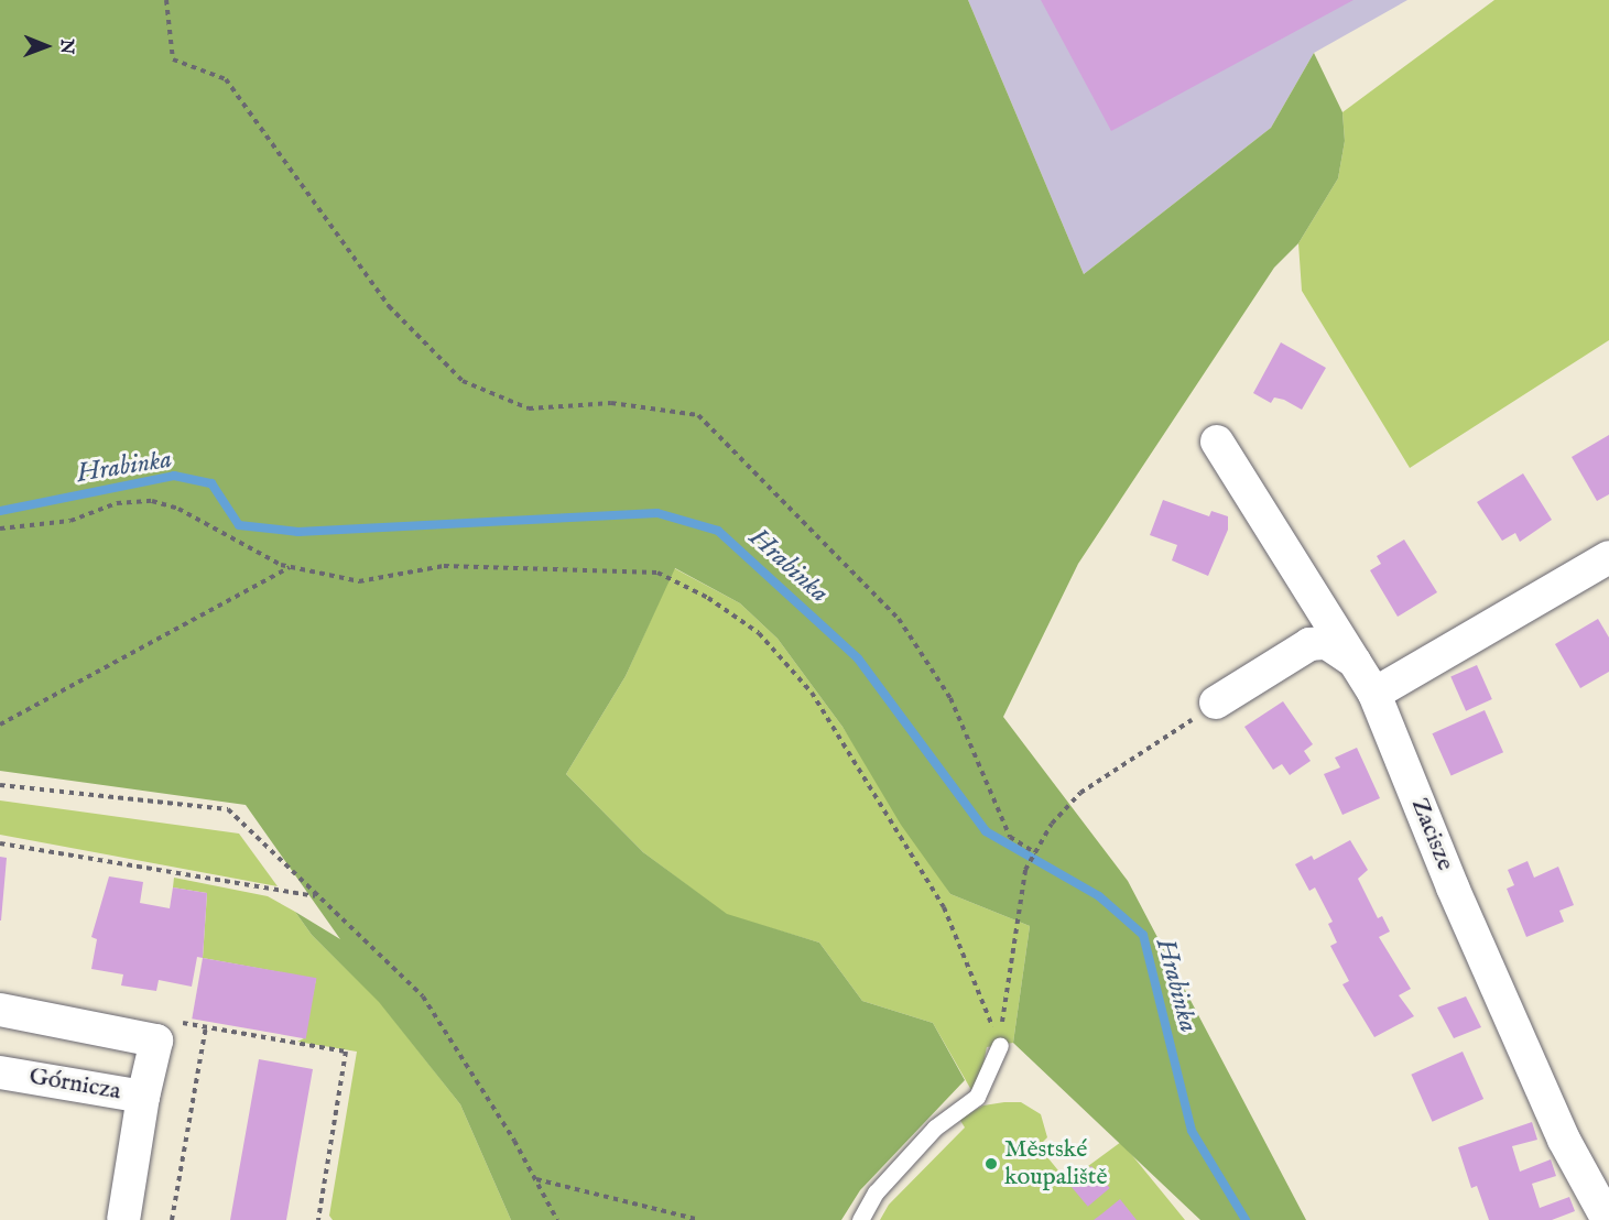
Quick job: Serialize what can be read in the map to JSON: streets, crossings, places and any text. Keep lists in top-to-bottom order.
{
  "streets": {
    "street": ["Zacisze", "Górnicza"]
  },
  "water": ["Hrabinka"],
  "places": ["Městské koupaliště"],
  "north": "right"
}
